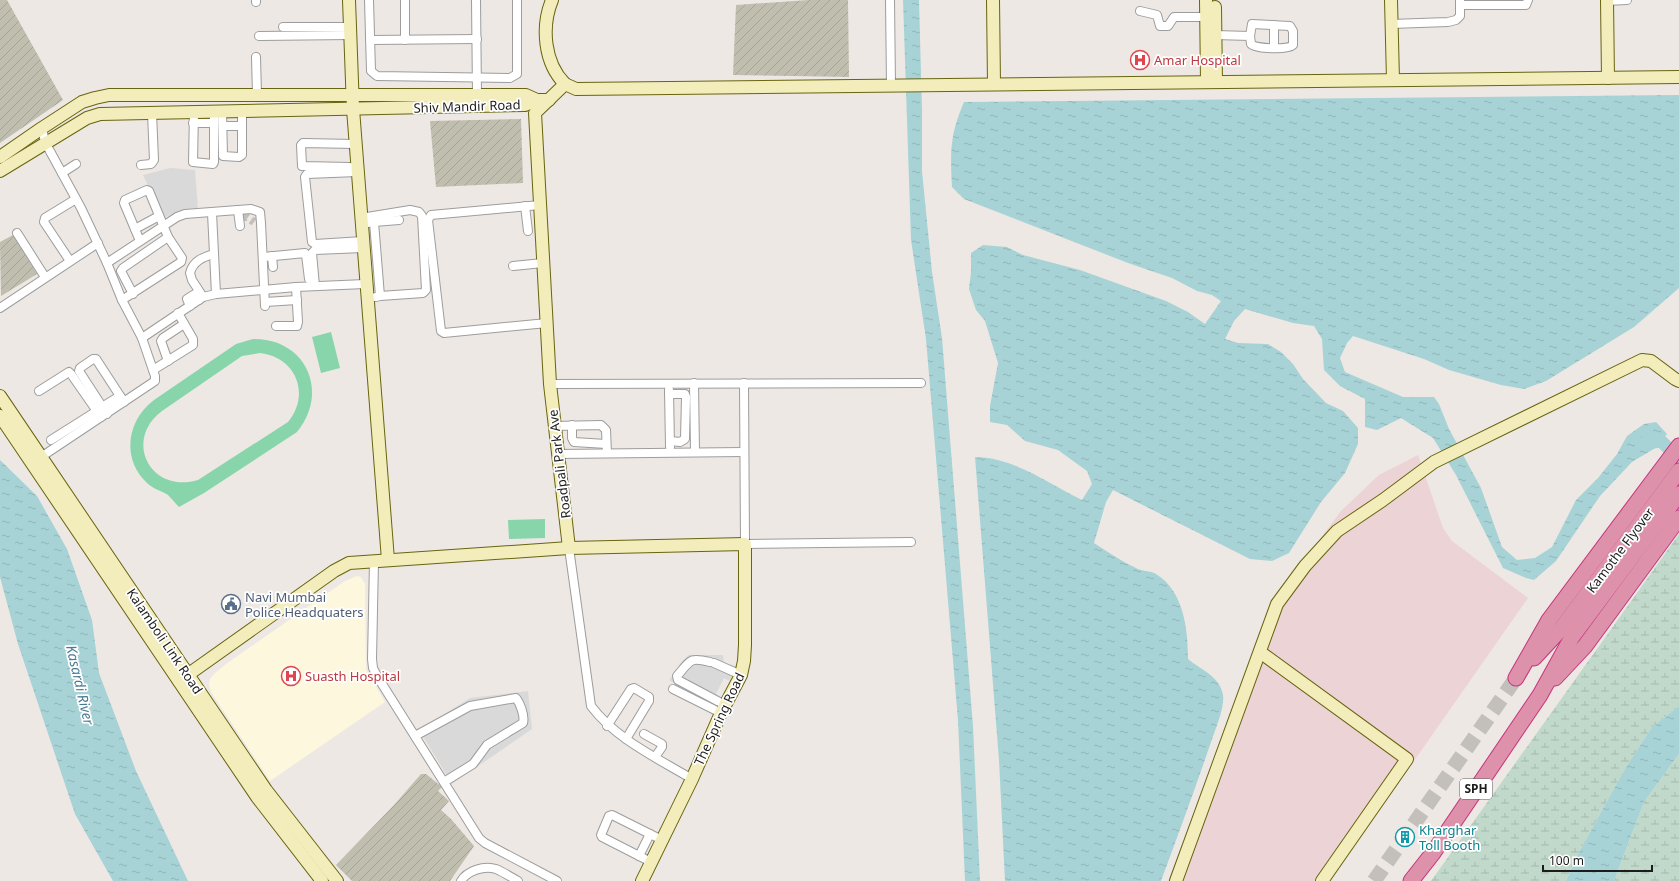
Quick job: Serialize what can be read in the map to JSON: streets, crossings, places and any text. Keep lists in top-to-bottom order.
{
  "streets": {
    "highway": ["Kamothe Flyover", "SPH"],
    "street": [
      "Shiv Mandir Road",
      "Roadpali Park Ave",
      "Kalamboli Link Road",
      "The Spring Road"
    ]
  },
  "crossings": [
    ["Shiv Mandir Road", "Roadpali Park Ave"],
    ["Roadpali Park Ave", "The Spring Road"],
    ["Kamothe Flyover", "SPH"]
  ],
  "water": ["Kasardi River"],
  "places": {
    "hospital": ["Amar Hospital", "Suasth Hospital"],
    "public building": ["Navi Mumbai Police Headquaters"],
    "building": ["Kharghar Toll Booth"]
  },
  "scale_bar": "100 m"
}
